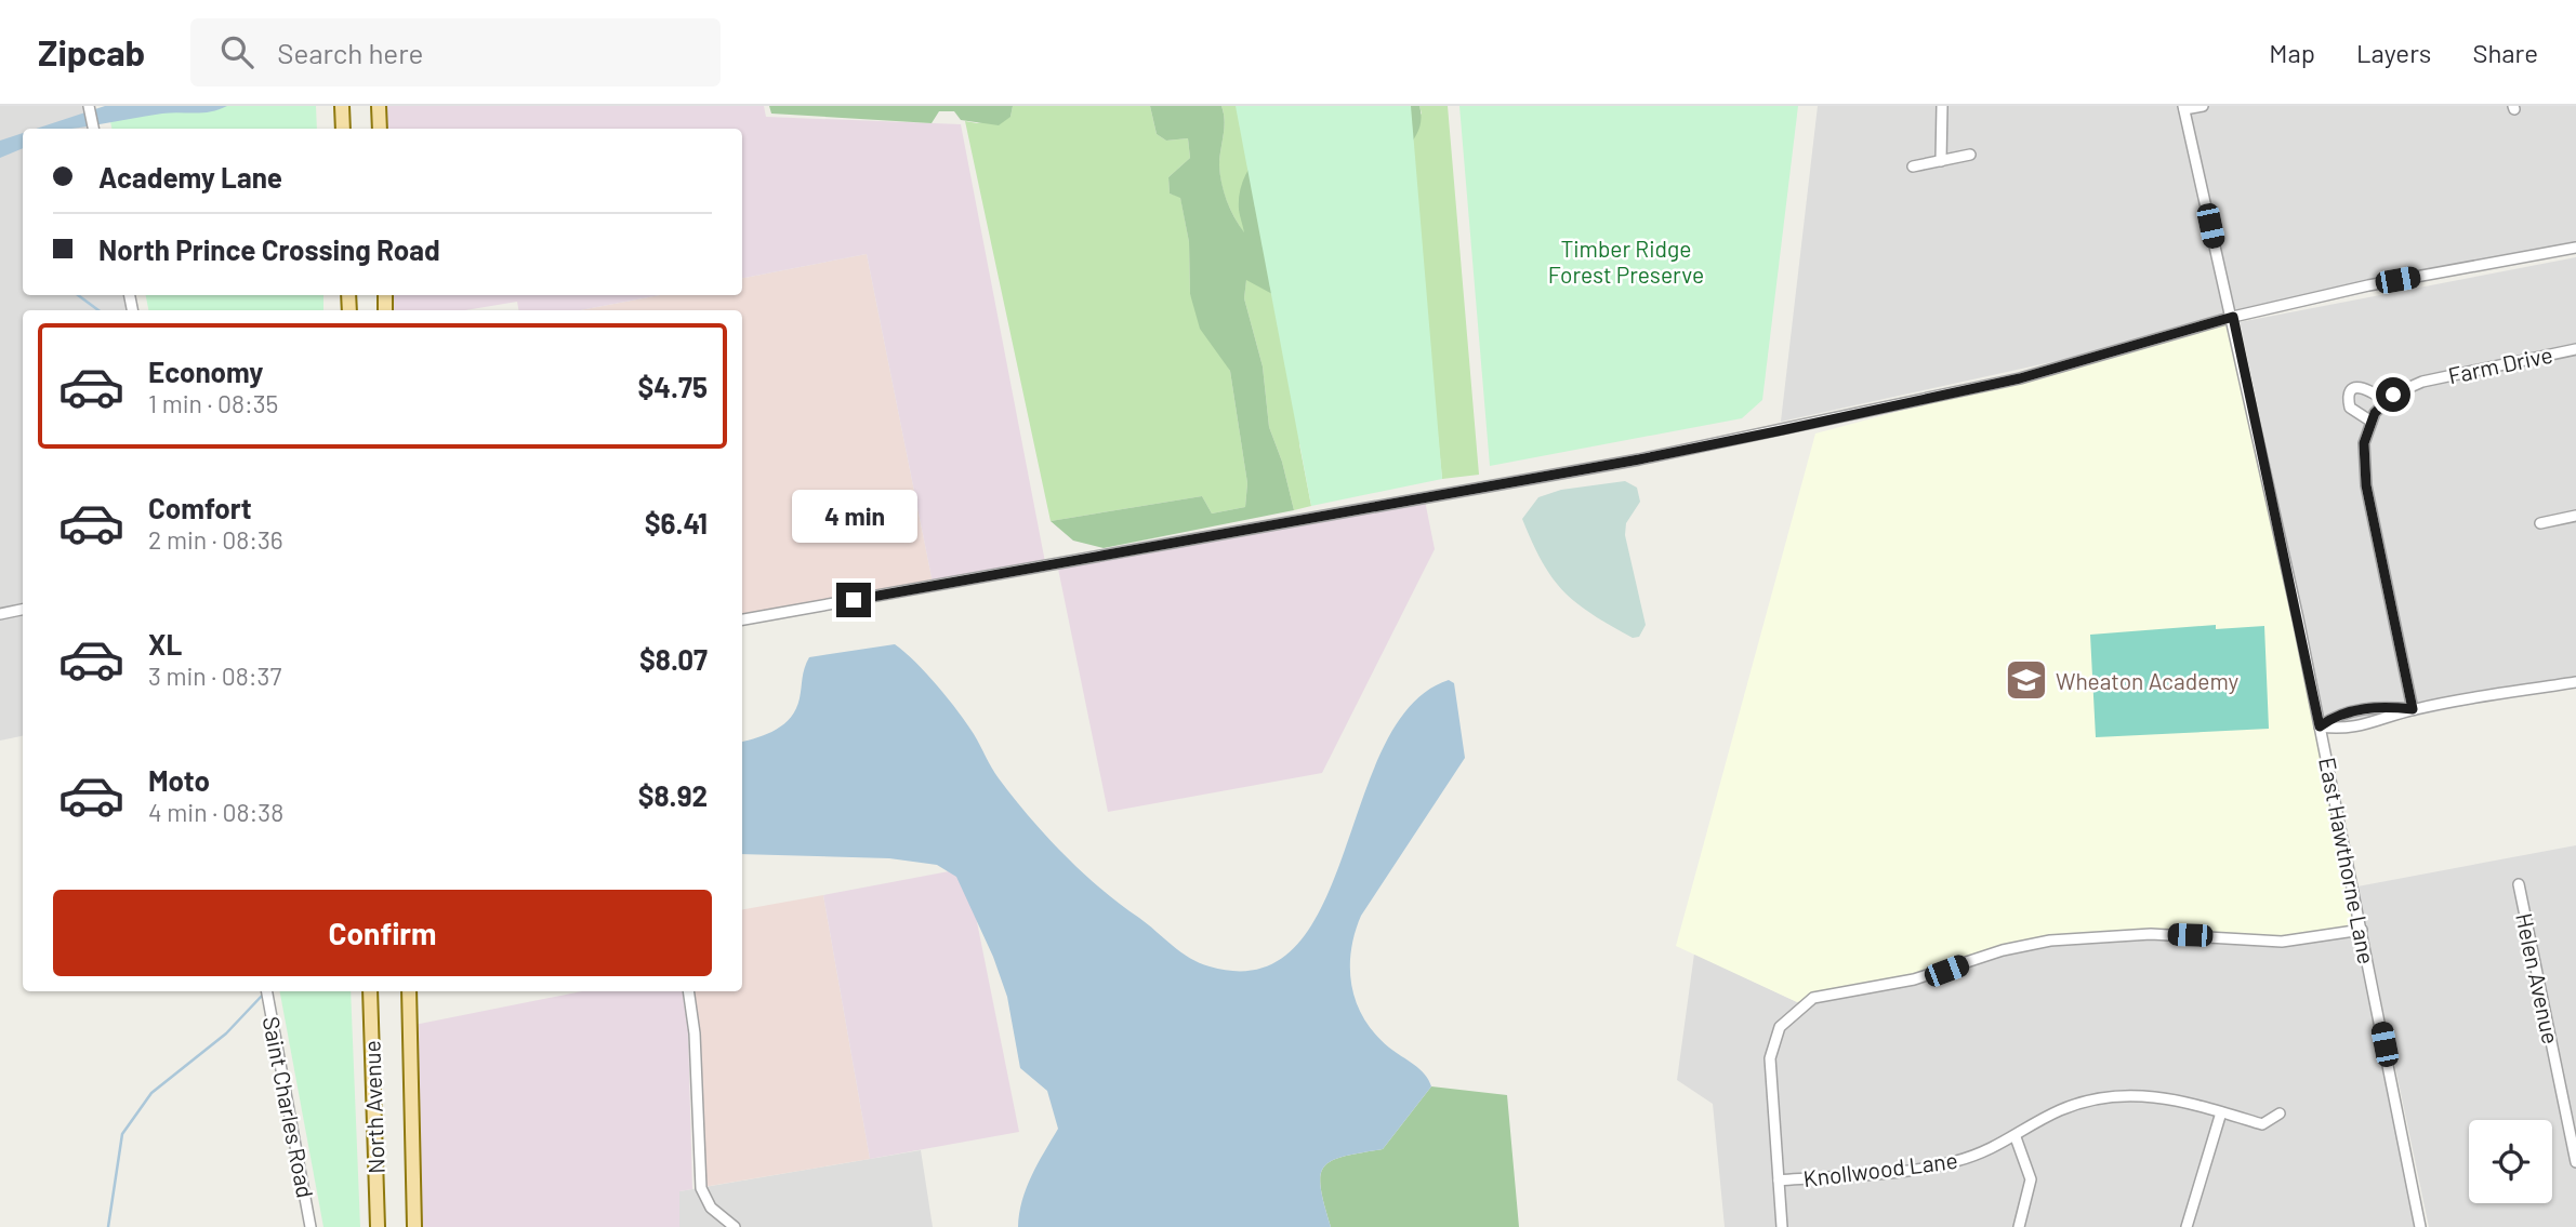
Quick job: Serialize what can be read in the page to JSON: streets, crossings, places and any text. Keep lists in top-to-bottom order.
{
  "streets": {
    "main road": ["North Avenue"],
    "street": [
      "Farm Drive",
      "East Hawthorne Lane",
      "Helen Avenue",
      "Saint Charles Road",
      "Knollwood Lane"
    ]
  },
  "parks": ["Timber Ridge Forest Preserve"],
  "places": {
    "school or university": ["Wheaton Academy"]
  },
  "page": {
    "header": "Zipcab",
    "search": "Search here",
    "nav": ["Map", "Layers", "Share"],
    "banner": ["Academy Lane", "North Prince Crossing Road"],
    "list": [
      {
        "name": "Economy",
        "note": "1 min · 08:35",
        "value": "$4.75"
      },
      {
        "name": "Comfort",
        "note": "2 min · 08:36",
        "value": "$6.41"
      },
      {
        "name": "XL",
        "note": "3 min · 08:37",
        "value": "$8.07"
      },
      {
        "name": "Moto",
        "note": "4 min · 08:38",
        "value": "$8.92"
      }
    ],
    "bubble": "4 min",
    "buttons": "Confirm"
  }
}
